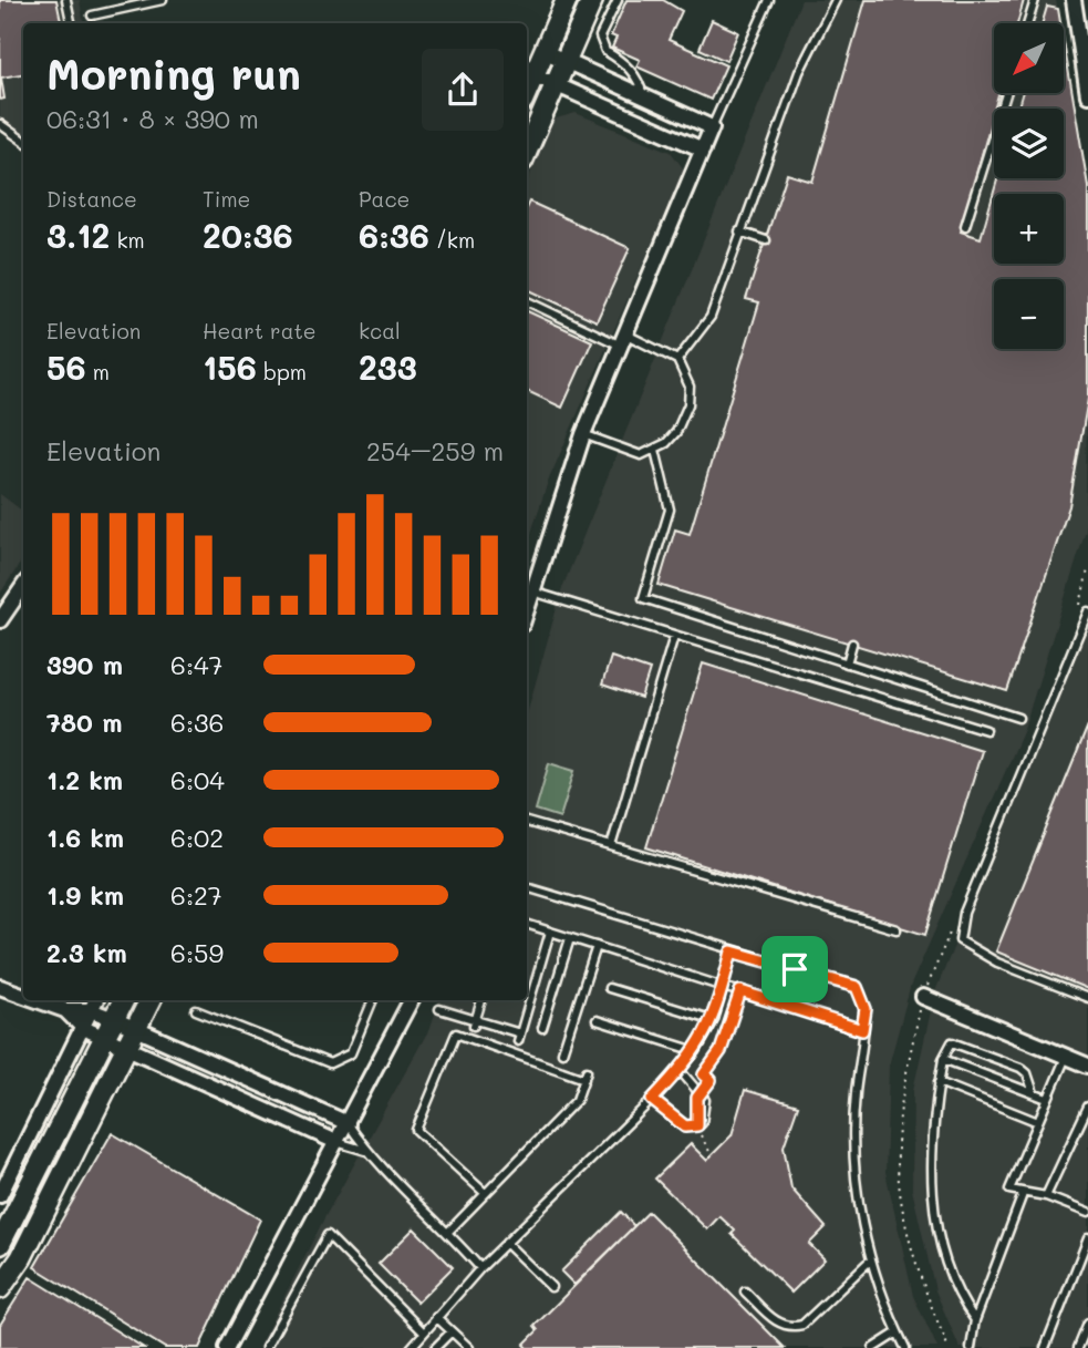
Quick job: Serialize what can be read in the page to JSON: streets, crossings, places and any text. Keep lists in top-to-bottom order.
{
  "north": "bottom left",
  "page": {
    "map_buttons": ["+", "−"],
    "heading": ["Morning run", "06:31 · 8 × 390 m"],
    "stats": [
      ["Distance", "3.12 km"],
      ["Time", "20:36"],
      ["Pace", "6:36 /km"],
      ["Elevation", "56 m"],
      ["Heart rate", "156 bpm"],
      ["kcal", "233"]
    ],
    "chart": ["Elevation", "254–259 m"],
    "list": [
      {
        "name": "390 m",
        "note": "6:47"
      },
      {
        "name": "780 m",
        "note": "6:36"
      },
      {
        "name": "1.2 km",
        "note": "6:04"
      },
      {
        "name": "1.6 km",
        "note": "6:02"
      },
      {
        "name": "1.9 km",
        "note": "6:27"
      },
      {
        "name": "2.3 km",
        "note": "6:59"
      }
    ]
  }
}
